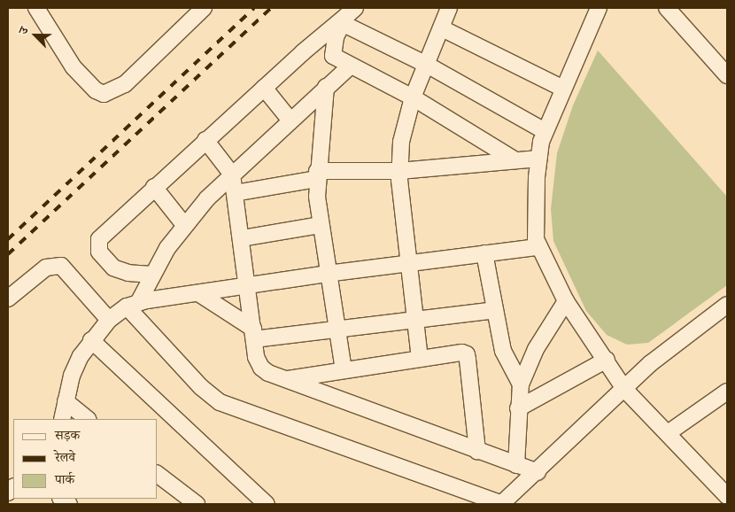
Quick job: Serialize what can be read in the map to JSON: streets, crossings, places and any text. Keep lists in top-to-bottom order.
{
  "legend": ["सड़क", "रेलवे", "पार्क"],
  "north": "top left"
}
